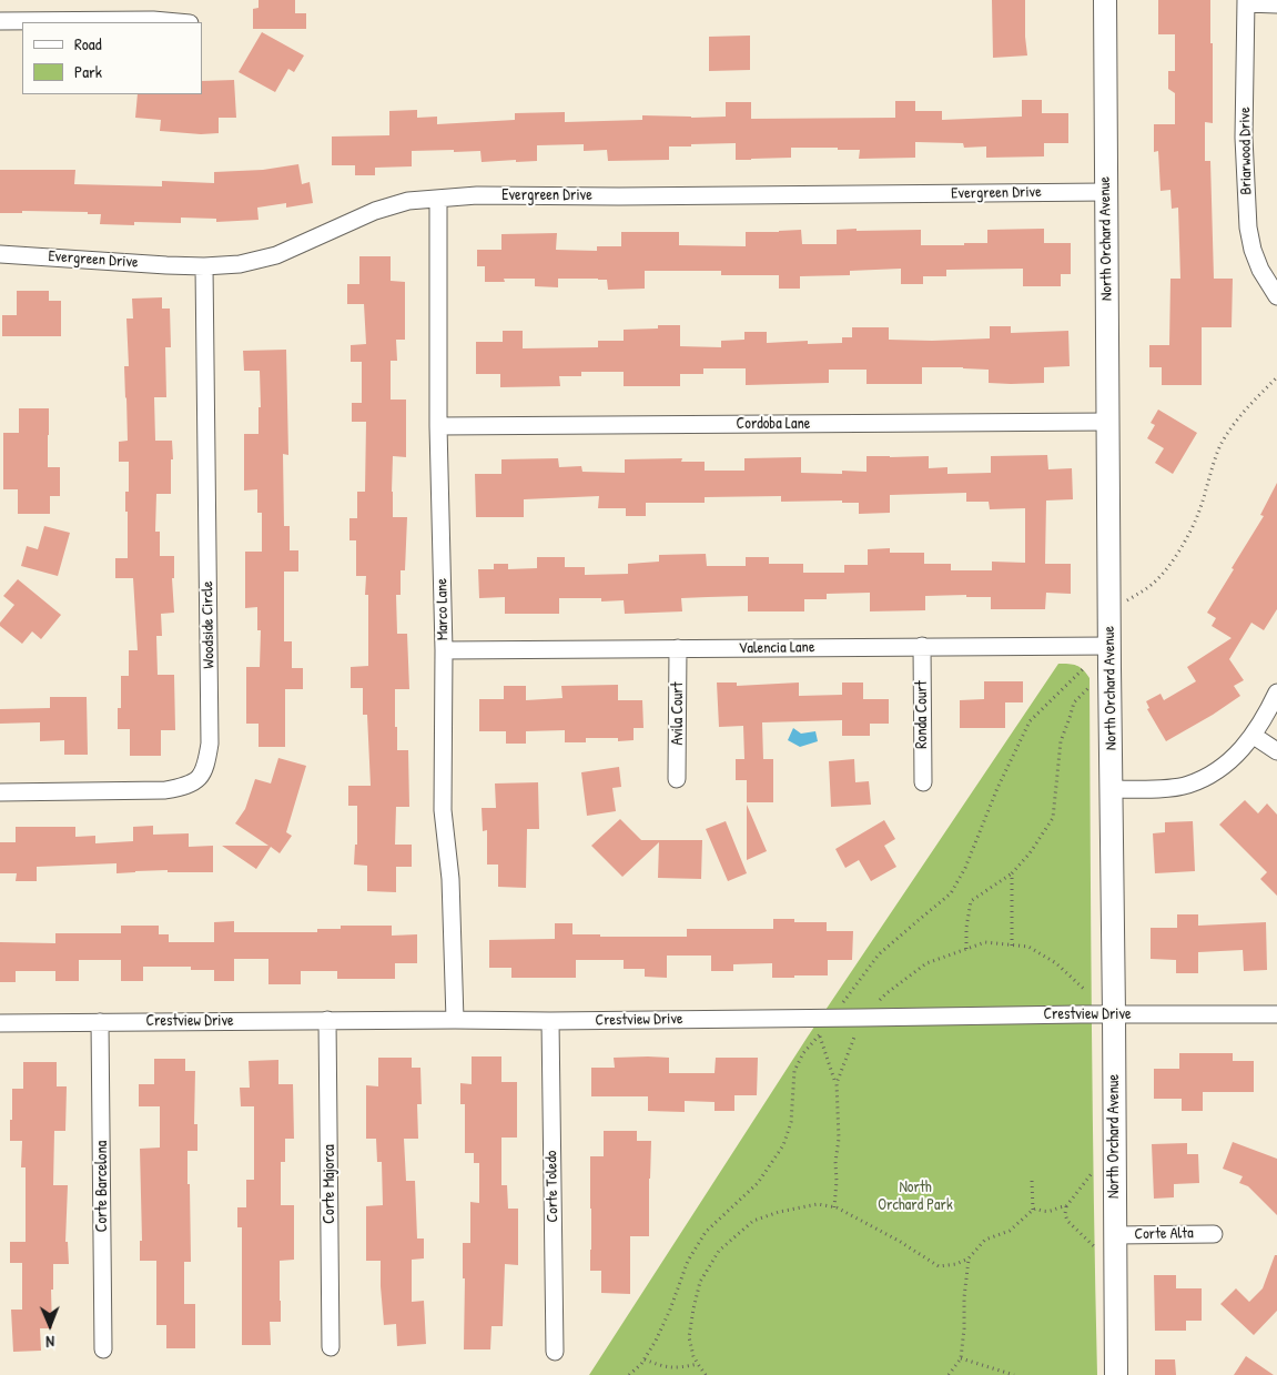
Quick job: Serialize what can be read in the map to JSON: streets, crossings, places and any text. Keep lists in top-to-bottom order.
{
  "streets": {
    "street": [
      "Briarwood Drive",
      "Evergreen Drive",
      "North Orchard Avenue",
      "Cordoba Lane",
      "Marco Lane",
      "Woodside Circle",
      "Valencia Lane",
      "Avila Court",
      "Ronda Court",
      "Crestview Drive",
      "Corte Majorca",
      "Corte Barcelona",
      "Corte Toledo",
      "Corte Alta"
    ]
  },
  "crossings": [
    ["Evergreen Drive", "North Orchard Avenue"],
    ["Evergreen Drive", "Marco Lane"],
    ["Evergreen Drive", "Woodside Circle"],
    ["North Orchard Avenue", "Cordoba Lane"],
    ["North Orchard Avenue", "Valencia Lane"],
    ["North Orchard Avenue", "Crestview Drive"],
    ["North Orchard Avenue", "Corte Alta"],
    ["Cordoba Lane", "Marco Lane"],
    ["Marco Lane", "Valencia Lane"],
    ["Marco Lane", "Crestview Drive"],
    ["Valencia Lane", "Avila Court"],
    ["Valencia Lane", "Ronda Court"],
    ["Crestview Drive", "Corte Majorca"],
    ["Crestview Drive", "Corte Barcelona"],
    ["Crestview Drive", "Corte Toledo"]
  ],
  "parks": ["North Orchard Park"],
  "legend": ["Road", "Park"],
  "north": "bottom"
}
